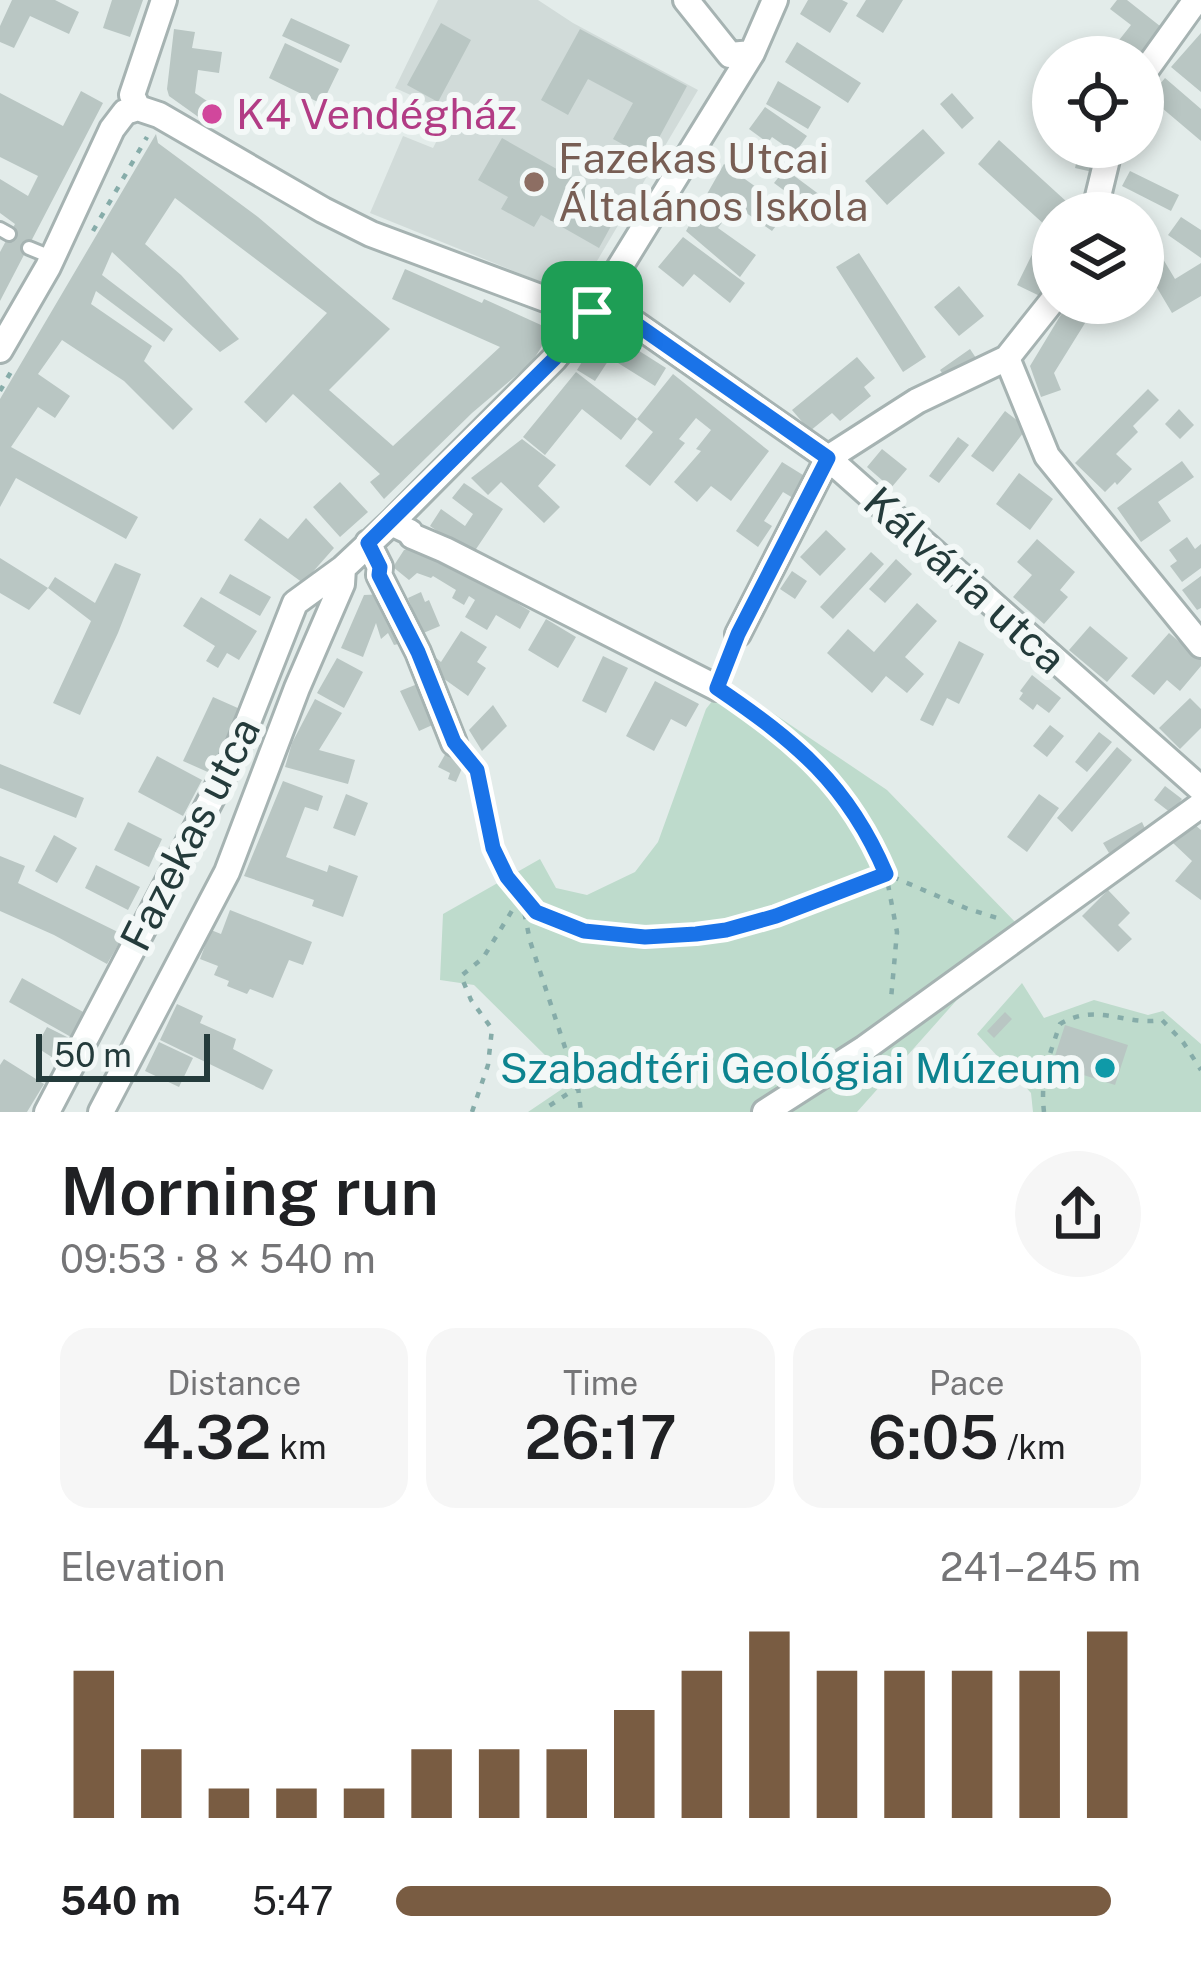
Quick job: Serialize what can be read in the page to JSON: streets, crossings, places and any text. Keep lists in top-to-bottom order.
{
  "streets": {
    "street": ["Kálvária utca", "Fazekas utca"]
  },
  "crossings": [
    ["Kálvária utca", "Fazekas utca"]
  ],
  "places": ["K4 Vendégház", "Fazekas Utcai Általános Iskola", "Szabadtéri Geológiai Múzeum"],
  "scale_bar": "50 m",
  "page": {
    "scale": "50 m",
    "heading": ["Morning run", "09:53 · 8 × 540 m"],
    "stats": [
      ["Distance", "4.32 km"],
      ["Time", "26:17"],
      ["Pace", "6:05 /km"]
    ],
    "chart": ["Elevation", "241–245 m"],
    "list": [
      {
        "name": "540 m",
        "note": "5:47"
      }
    ]
  }
}
